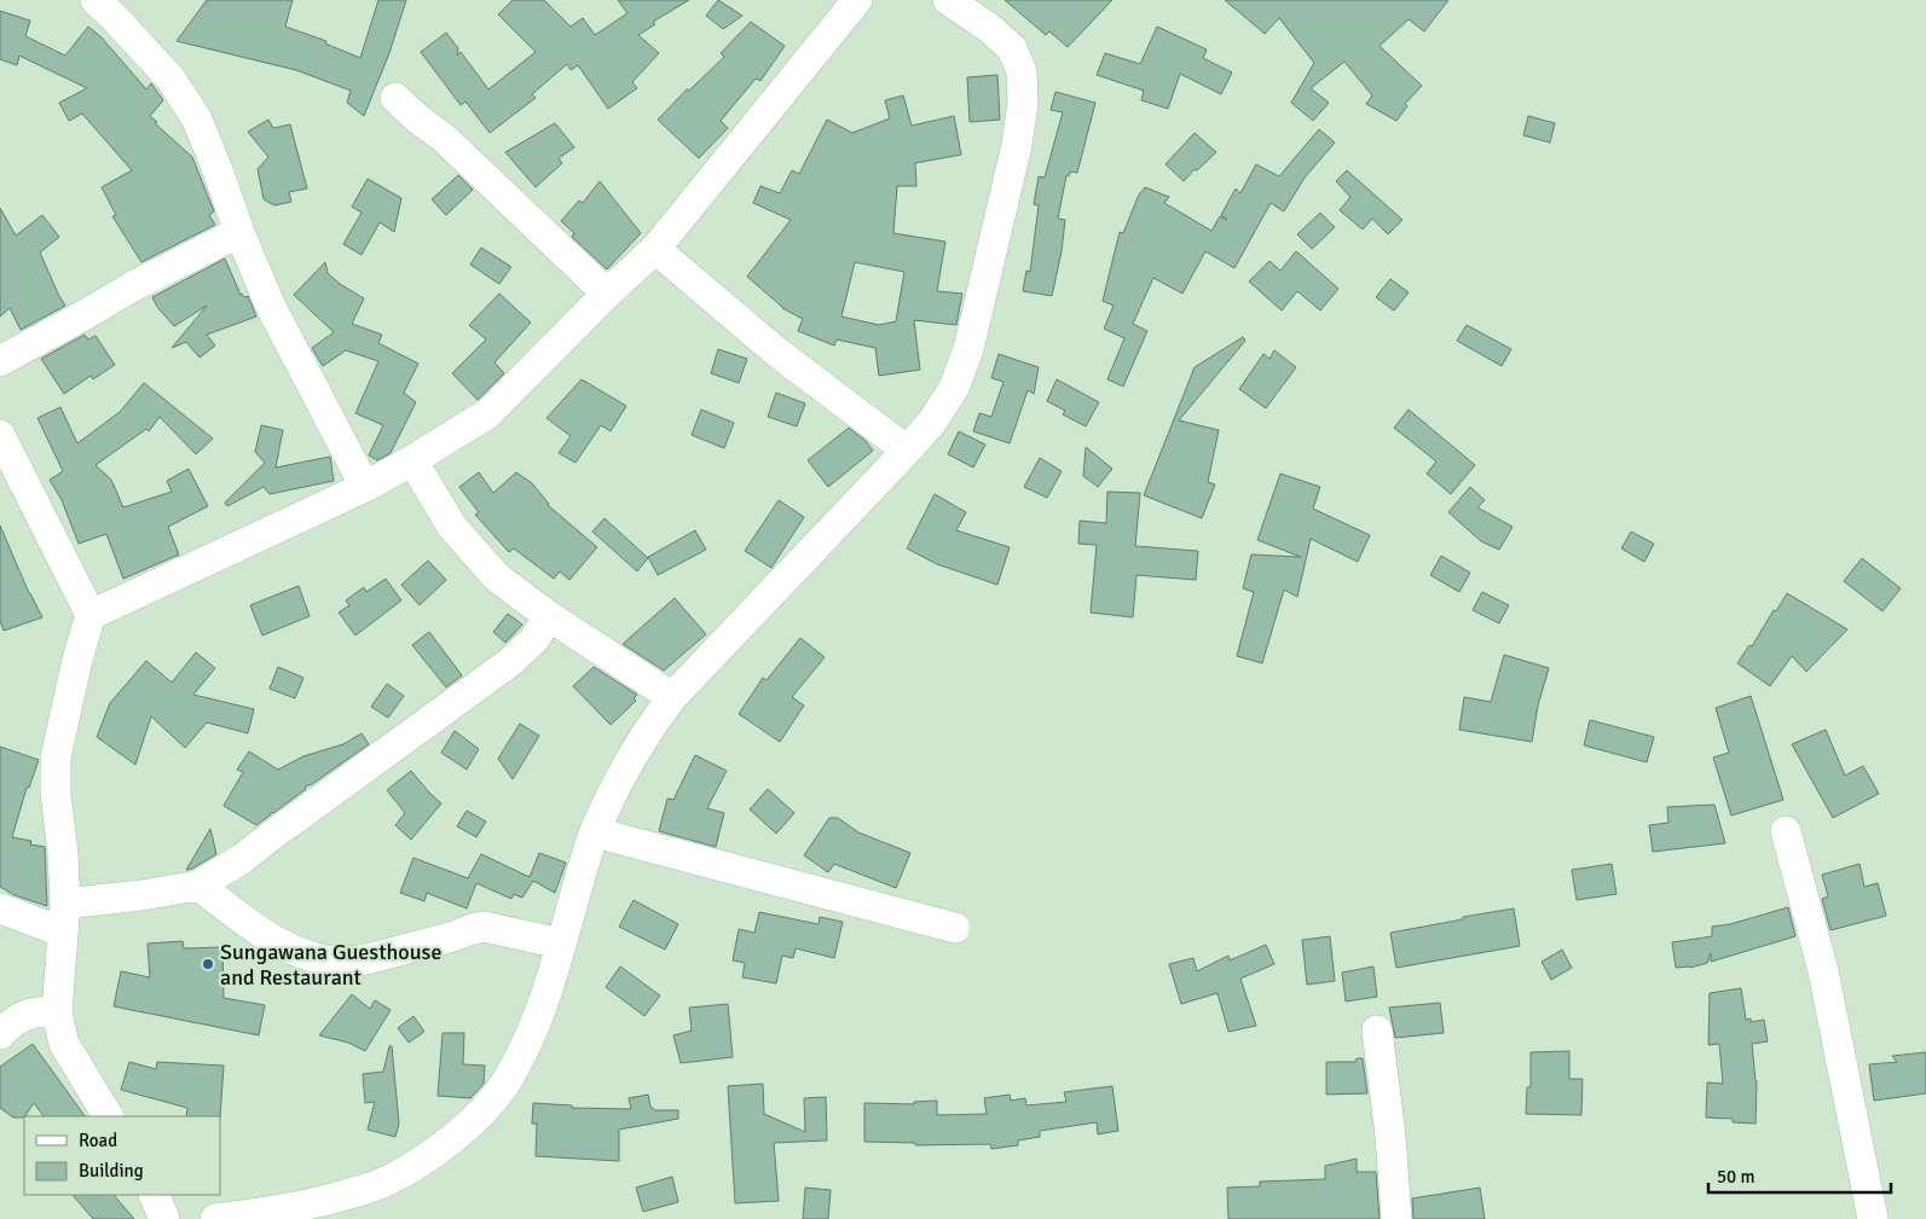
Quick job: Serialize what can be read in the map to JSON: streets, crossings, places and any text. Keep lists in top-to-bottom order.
{
  "places": ["Sungawana Guesthouse and Restaurant"],
  "legend": ["Road", "Building"],
  "scale_bar": "50 m"
}
